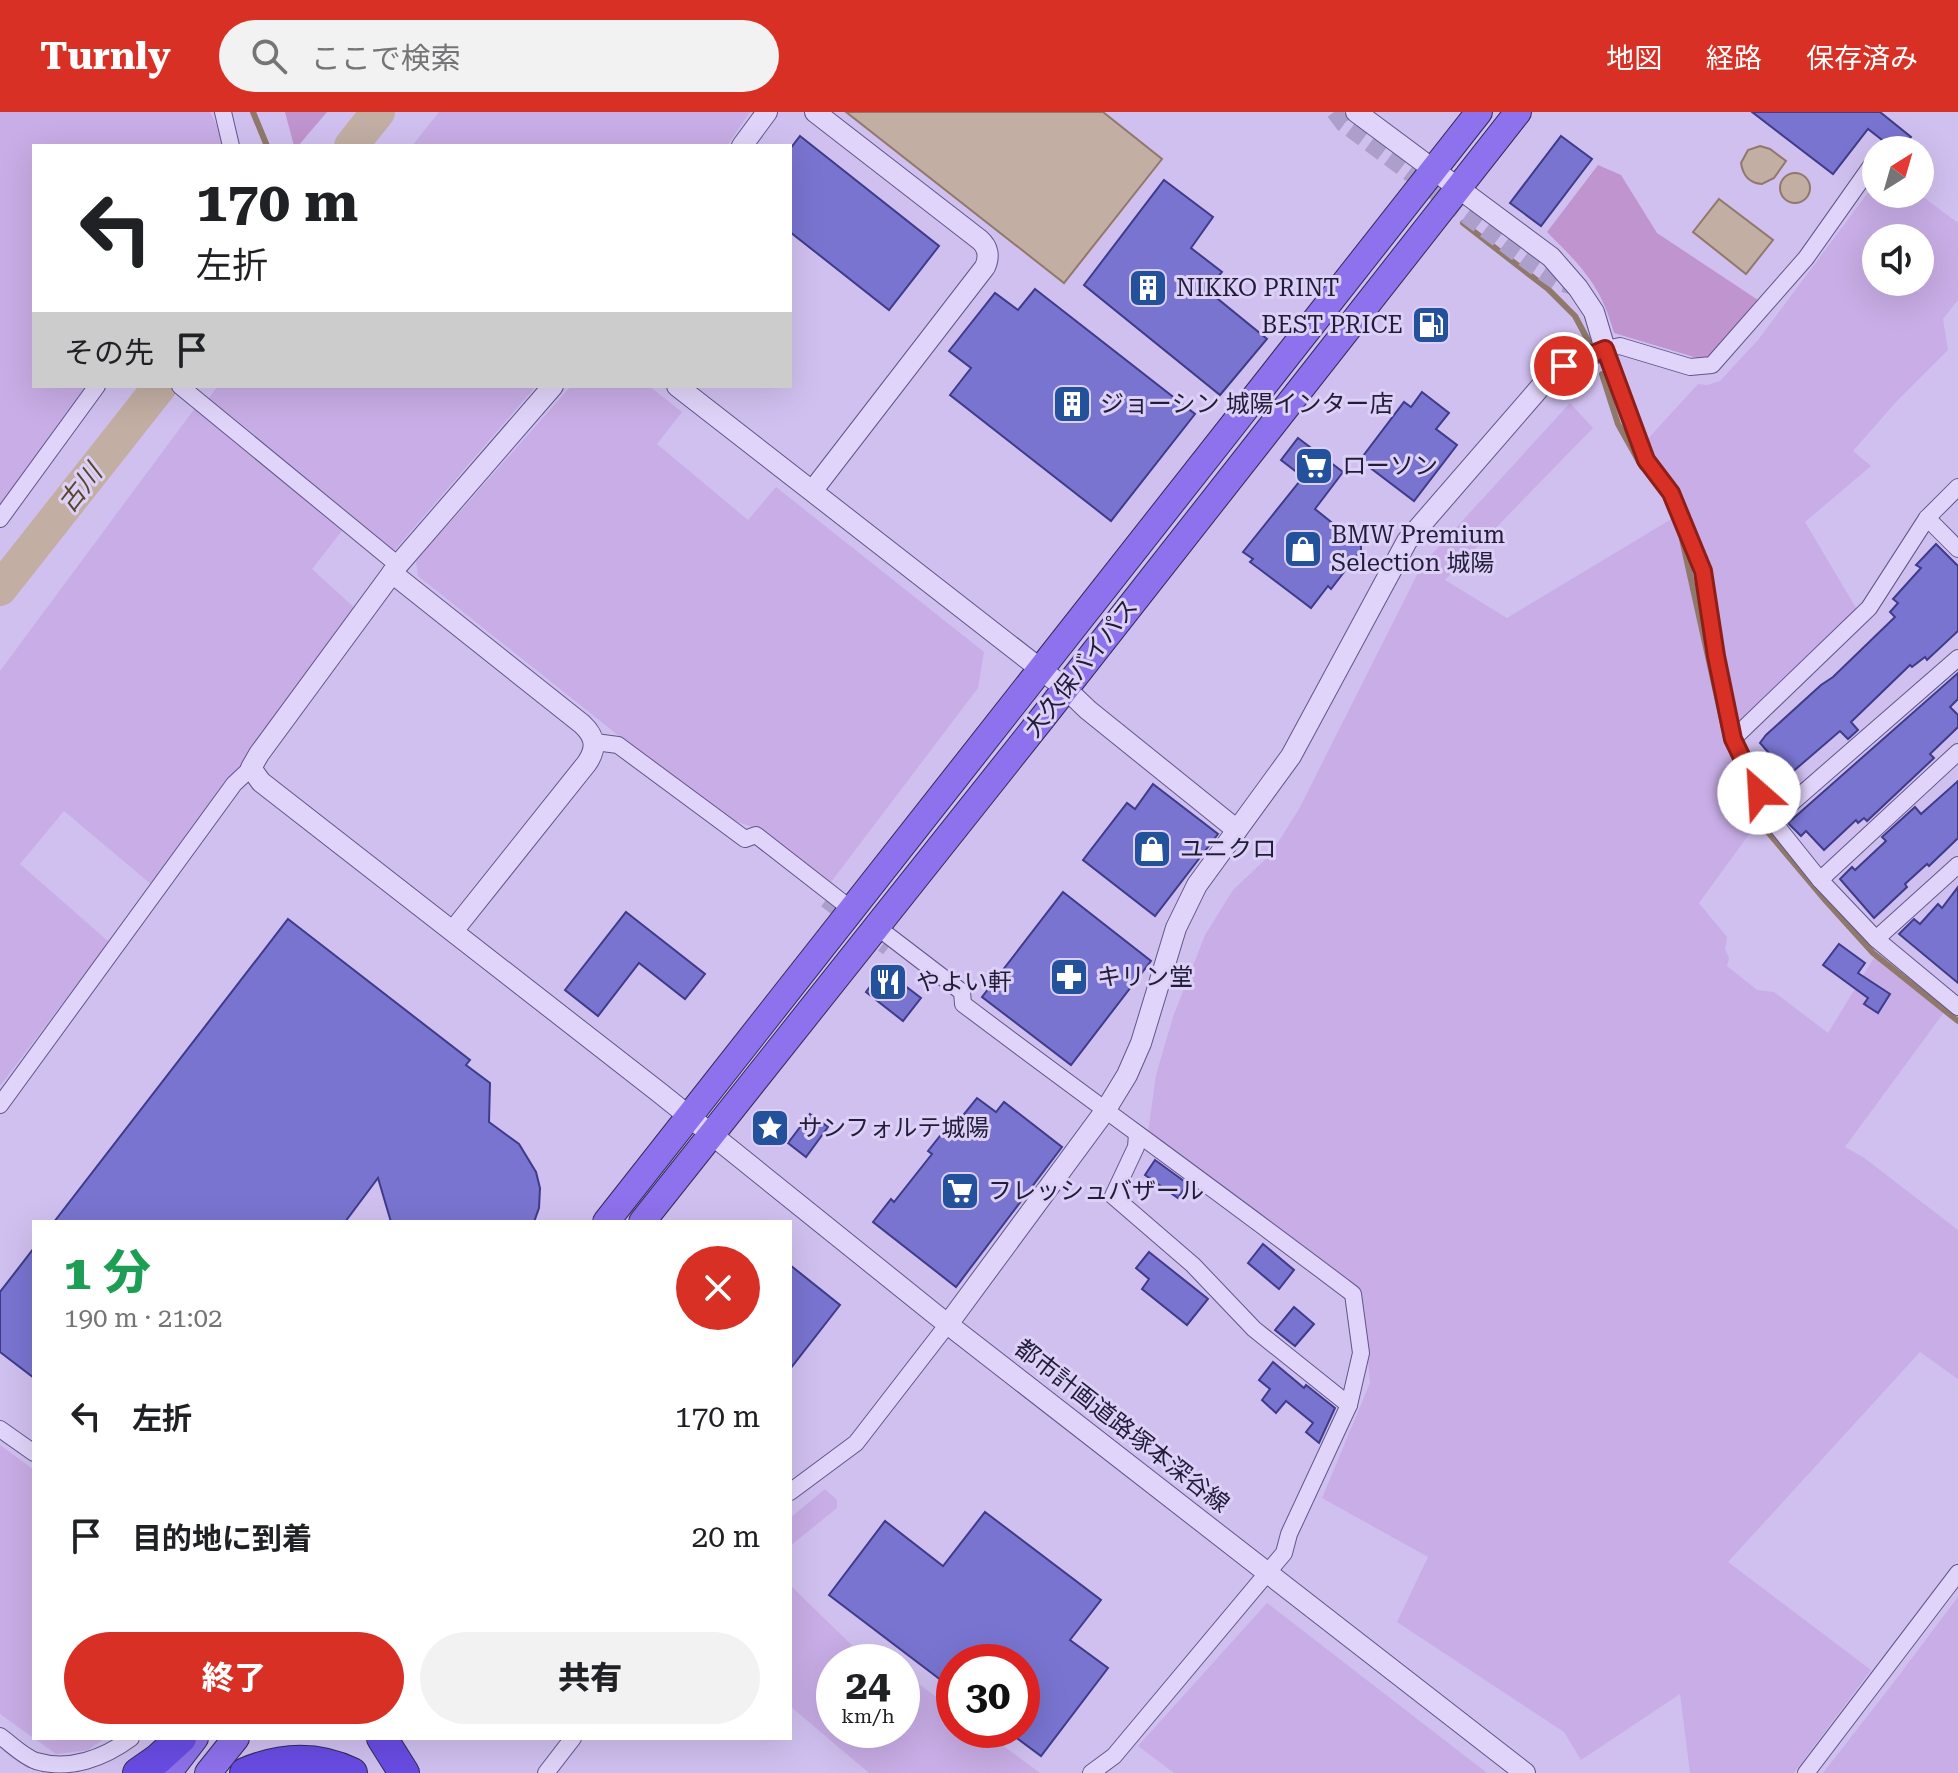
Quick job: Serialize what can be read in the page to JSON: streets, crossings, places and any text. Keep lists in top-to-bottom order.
{
  "streets": {
    "highway": ["大久保バイパス"],
    "street": ["都市計画道路塚本深谷線"]
  },
  "crossings": [
    ["大久保バイパス", "都市計画道路塚本深谷線"]
  ],
  "water": ["古川"],
  "places": {
    "building": ["NIKKO PRINT", "ジョーシン 城陽インター店"],
    "fuel station": ["BEST PRICE"],
    "supermarket": ["ローソン", "フレッシュバザール"],
    "shop": ["BMW Premium Selection 城陽", "ユニクロ"],
    "pharmacy": ["キリン堂"],
    "restaurant": ["やよい軒"],
    "place": ["サンフォルテ城陽"]
  },
  "north": "top right",
  "page": {
    "header": "Turnly",
    "search": "ここで検索",
    "nav": ["地図", "経路", "保存済み"],
    "turn": ["170 m", "左折"],
    "then": "その先",
    "heading": ["1 分", "190 m · 21:02"],
    "list": [
      {
        "name": "左折",
        "value": "170 m"
      },
      {
        "name": "目的地に到着",
        "value": "20 m"
      }
    ],
    "buttons": ["終了", "共有"],
    "speed": "24 km/h",
    "limit": "30"
  }
}
